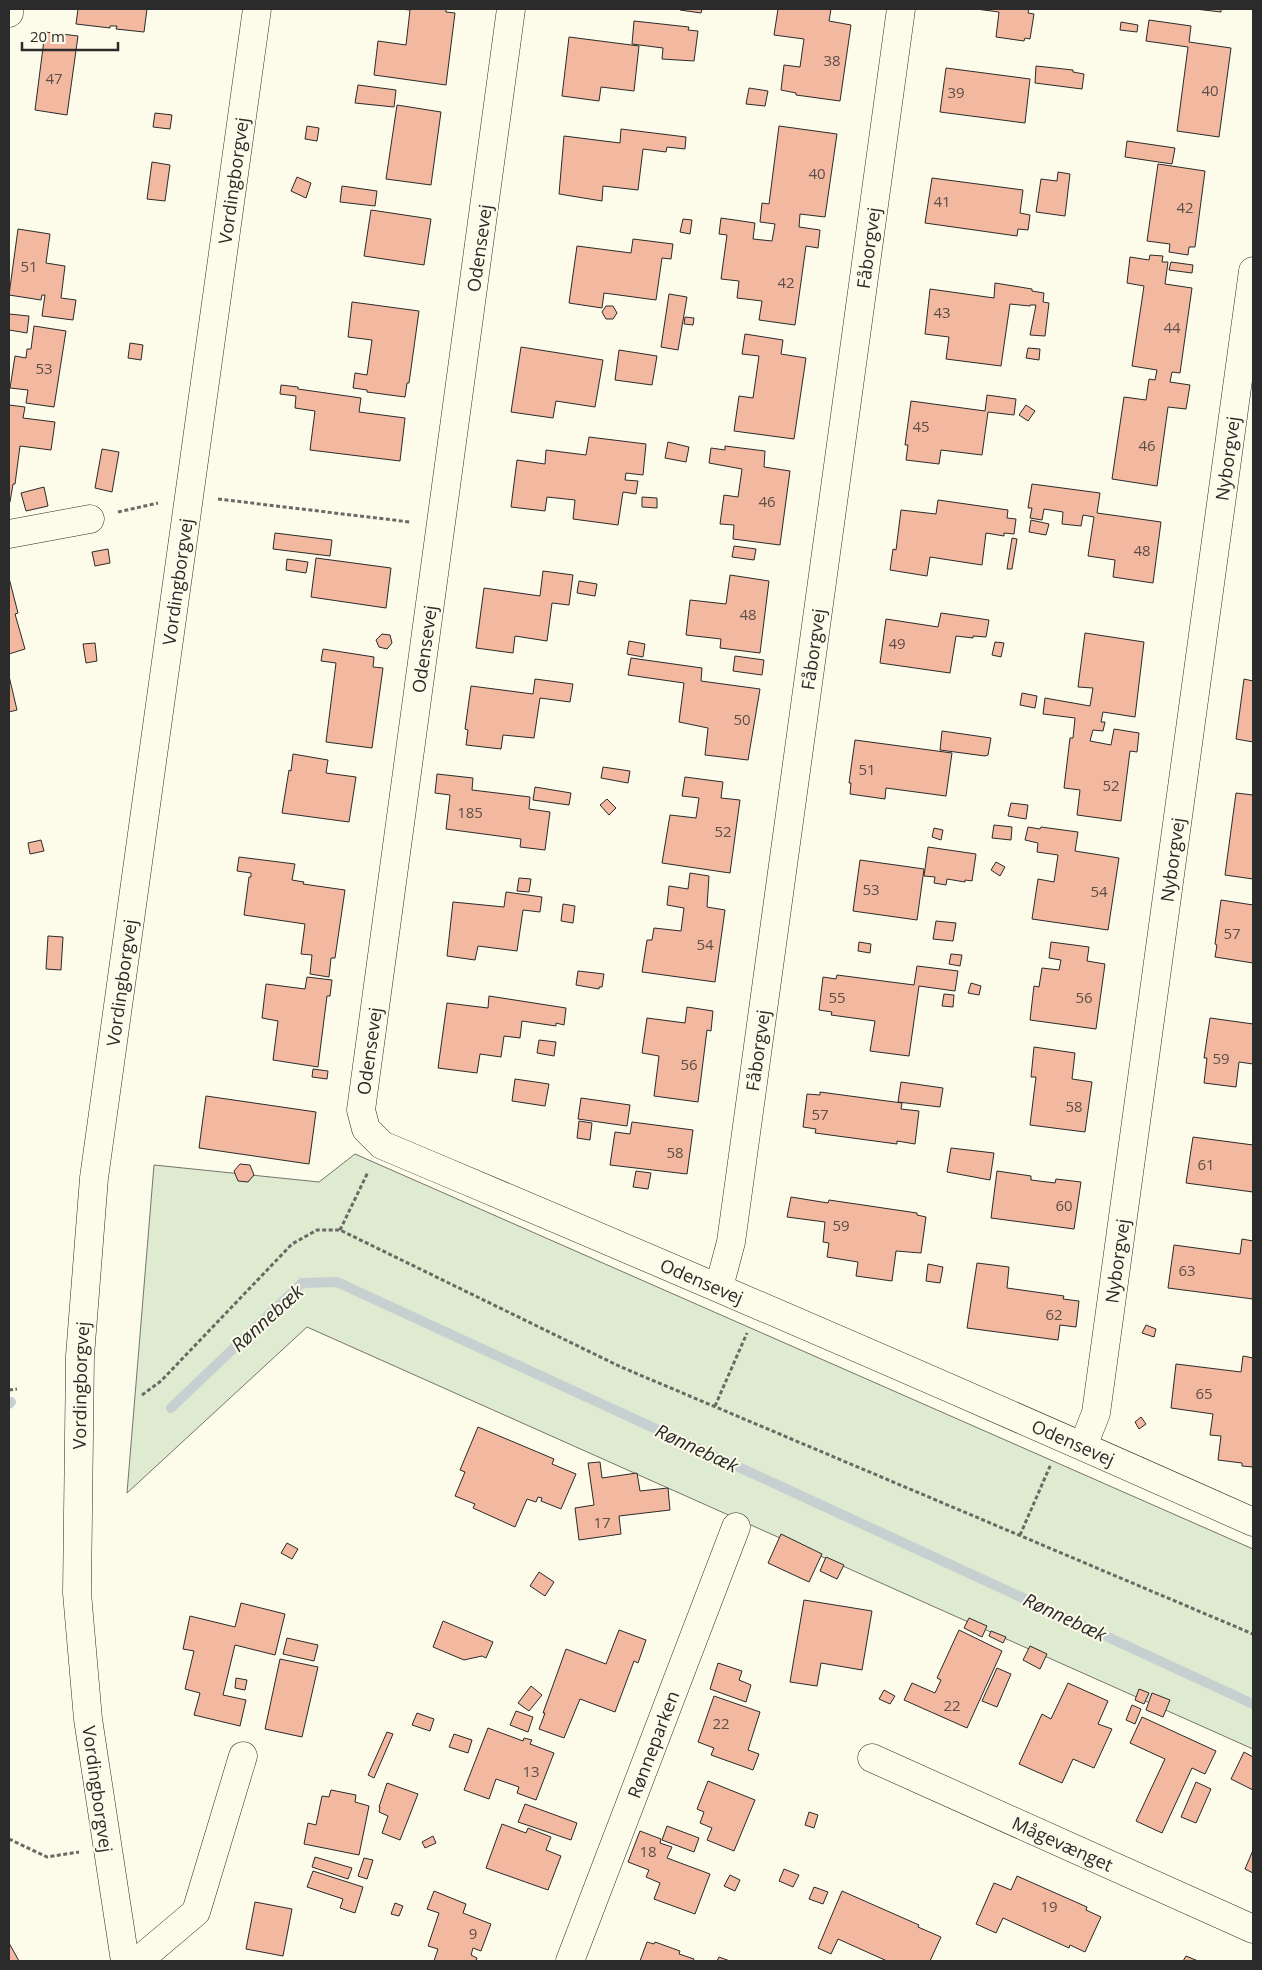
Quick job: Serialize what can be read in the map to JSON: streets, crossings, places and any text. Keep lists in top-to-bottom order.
{
  "streets": {
    "street": [
      "Vordingborgvej",
      "Fåborgvej",
      "Odensevej",
      "Nyborgvej",
      "Rønneparken",
      "Mågevænget"
    ]
  },
  "crossings": [
    ["Fåborgvej", "Odensevej"],
    ["Odensevej", "Nyborgvej"]
  ],
  "water": ["Rønnebæk"],
  "house_numbers": [
    "38",
    "47",
    "40",
    "39",
    "40",
    "41",
    "42",
    "51",
    "42",
    "43",
    "44",
    "53",
    "45",
    "46",
    "46",
    "48",
    "48",
    "49",
    "50",
    "51",
    "52",
    "185",
    "52",
    "53",
    "54",
    "57",
    "54",
    "55",
    "56",
    "59",
    "56",
    "58",
    "57",
    "58",
    "61",
    "60",
    "59",
    "63",
    "62",
    "65",
    "17",
    "22",
    "22",
    "13",
    "18",
    "19",
    "9"
  ],
  "scale_bar": "20 m"
}
